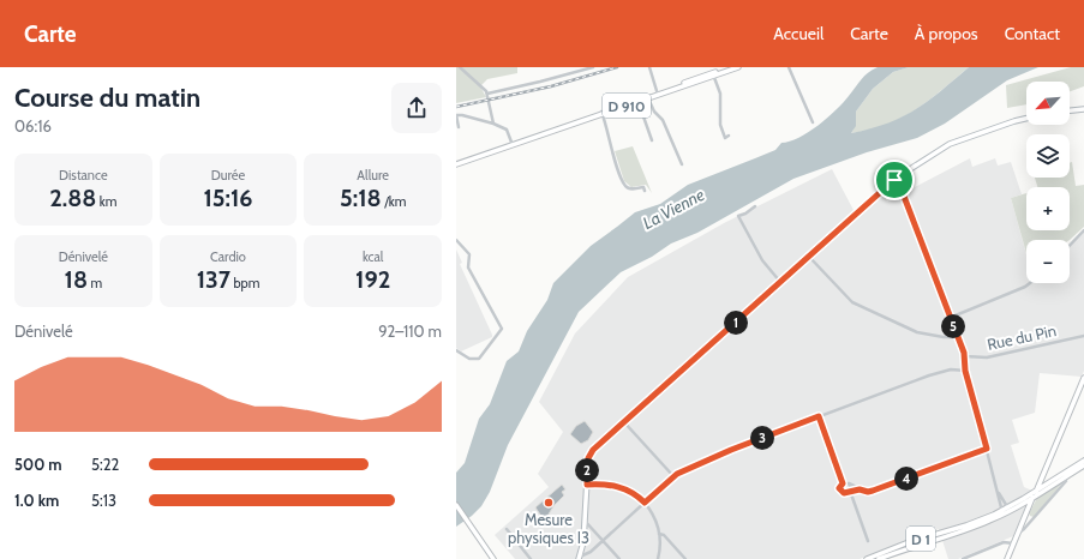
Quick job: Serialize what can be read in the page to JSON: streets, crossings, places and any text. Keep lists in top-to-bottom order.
{
  "streets": {
    "main road": ["D 910", "D 1"],
    "street": ["Rue du Pin"]
  },
  "water": ["La Vienne"],
  "places": ["Mesure physiques I3"],
  "north": "bottom left",
  "page": {
    "header": "Carte",
    "nav": [
      "Accueil",
      "Carte",
      "À propos",
      "Contact"
    ],
    "heading": ["Course du matin", "06:16"],
    "map_buttons": ["+", "−"],
    "stats": [
      ["Distance", "2.88 km"],
      ["Durée", "15:16"],
      ["Allure", "5:18 /km"],
      ["Dénivelé", "18 m"],
      ["Cardio", "137 bpm"],
      ["kcal", "192"]
    ],
    "pins": [
      "1",
      "5",
      "3",
      "2",
      "4"
    ],
    "chart": ["Dénivelé", "92–110 m"],
    "list": [
      {
        "name": "500 m",
        "note": "5:22"
      },
      {
        "name": "1.0 km",
        "note": "5:13"
      }
    ]
  }
}
